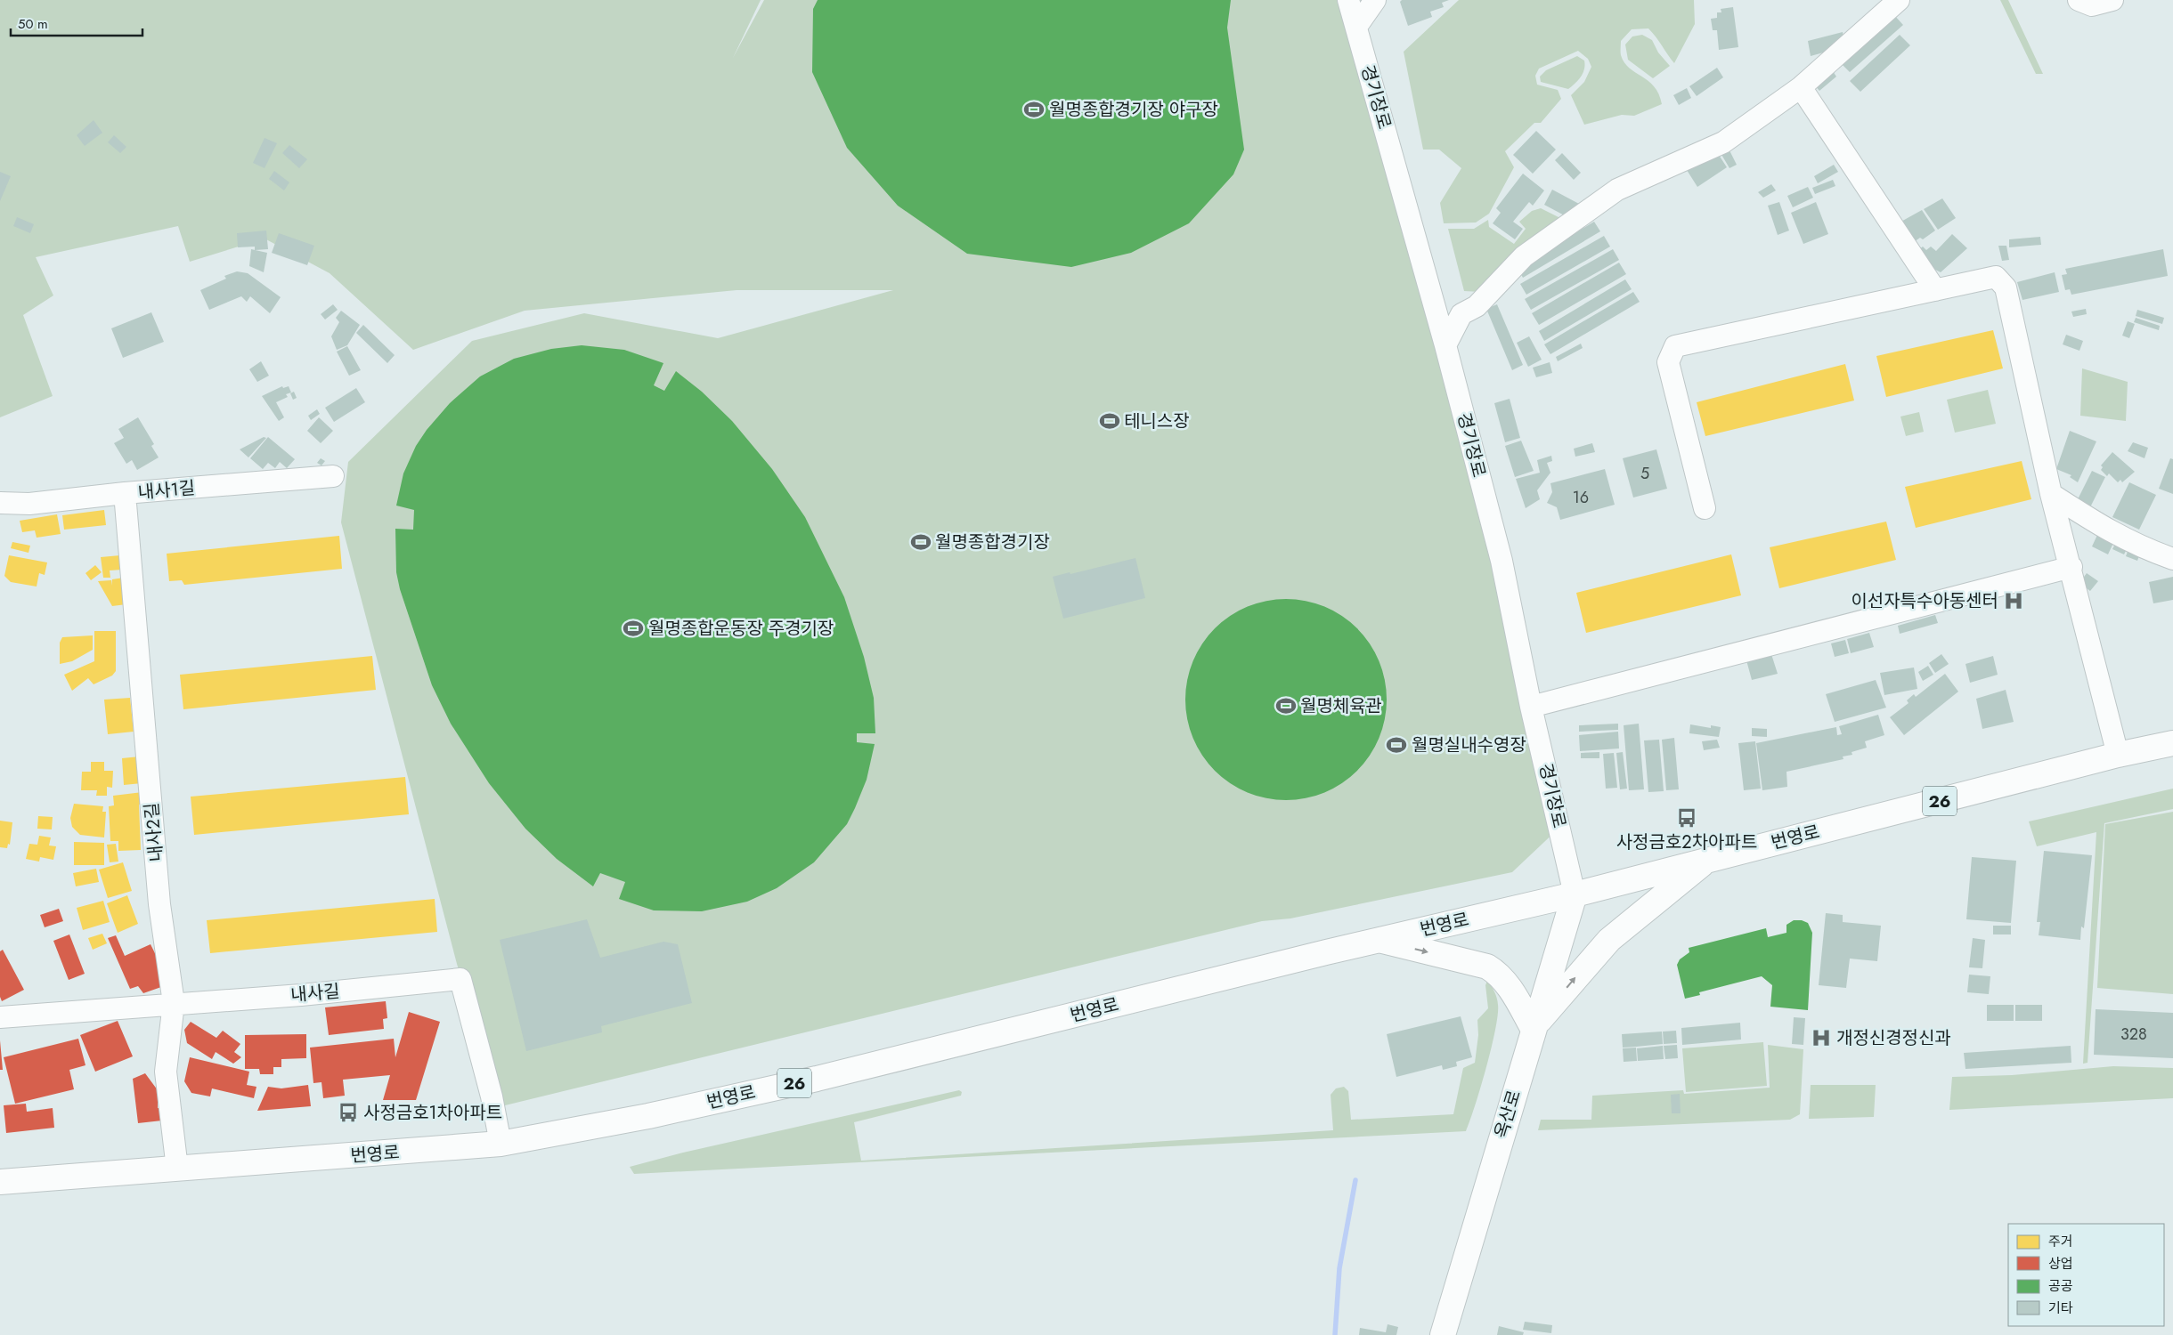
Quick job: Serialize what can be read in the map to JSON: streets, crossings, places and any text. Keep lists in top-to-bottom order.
{
  "streets": {
    "main road": ["26", "번영로", "옥산로"],
    "street": [
      "경기장로",
      "내사1길",
      "내사2길",
      "내사길"
    ]
  },
  "crossings": [
    ["경기장로", "번영로"],
    ["경기장로", "옥산로"],
    ["내사1길", "내사2길"],
    ["내사2길", "번영로"],
    ["내사2길", "내사길"],
    ["번영로", "내사길"],
    ["번영로", "옥산로"]
  ],
  "places": {
    "sports": [
      "월명종합경기장 야구장",
      "테니스장",
      "월명종합경기장",
      "월명종합운동장 주경기장",
      "월명체육관",
      "월명실내수영장"
    ],
    "hospital": ["이선자특수아동센터", "개정신경정신과"],
    "bus stop": ["사정금호2차아파트", "사정금호1차아파트"]
  },
  "house_numbers": ["5", "16", "328"],
  "legend": [
    "주거",
    "상업",
    "공공",
    "기타"
  ],
  "scale_bar": "50 m"
}
